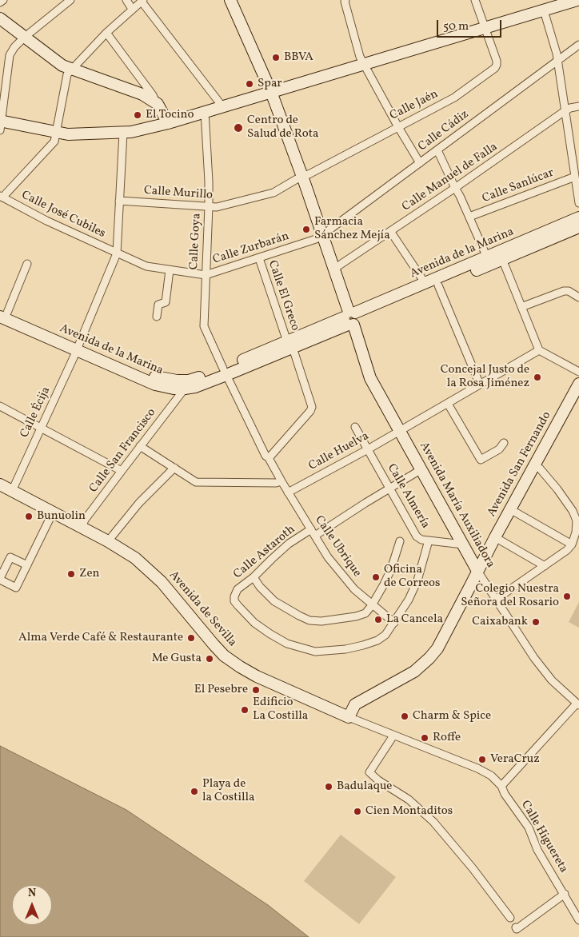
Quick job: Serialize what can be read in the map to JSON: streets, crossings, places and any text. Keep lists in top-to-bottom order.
{
  "streets": {
    "street": [
      "Calle Jaén",
      "Calle Cádiz",
      "Calle Manuel de Falla",
      "Calle Sanlúcar",
      "Calle Murillo",
      "Calle José Cubiles",
      "Calle Goya",
      "Calle Zurbarán",
      "Avenida de la Marina",
      "Calle El Greco",
      "Calle Écija",
      "Calle San Francisco",
      "Calle Huelva",
      "Avenida San Fernando",
      "Calle Almería",
      "Avenida María Auxiliadora",
      "Calle Ubrique",
      "Calle Astaroth",
      "Avenida de Sevilla",
      "Calle Higuereta"
    ]
  },
  "crossings": [
    ["Calle Jaén", "Calle Murillo"],
    ["Calle Jaén", "Avenida María Auxiliadora"],
    ["Calle Cádiz", "Calle Zurbarán"],
    ["Calle Cádiz", "Avenida María Auxiliadora"],
    ["Calle Manuel de Falla", "Avenida María Auxiliadora"],
    ["Calle Murillo", "Calle Goya"],
    ["Calle Murillo", "Calle Écija"],
    ["Calle Murillo", "Avenida María Auxiliadora"],
    ["Calle José Cubiles", "Calle Zurbarán"],
    ["Calle José Cubiles", "Calle Écija"],
    ["Calle Goya", "Calle Zurbarán"],
    ["Calle Goya", "Avenida de la Marina"],
    ["Calle Goya", "Calle El Greco"],
    ["Calle Goya", "Calle Ubrique"],
    ["Calle Zurbarán", "Calle El Greco"],
    ["Calle Zurbarán", "Calle Écija"],
    ["Calle Zurbarán", "Avenida María Auxiliadora"],
    ["Avenida de la Marina", "Calle El Greco"],
    ["Avenida de la Marina", "Calle Écija"],
    ["Avenida de la Marina", "Calle San Francisco"],
    ["Avenida de la Marina", "Avenida María Auxiliadora"],
    ["Calle El Greco", "Calle Ubrique"],
    ["Calle Écija", "Avenida de Sevilla"],
    ["Calle San Francisco", "Avenida de Sevilla"],
    ["Calle Huelva", "Calle Almería"],
    ["Calle Huelva", "Avenida María Auxiliadora"],
    ["Calle Huelva", "Calle Ubrique"],
    ["Avenida San Fernando", "Avenida María Auxiliadora"],
    ["Avenida San Fernando", "Avenida de Sevilla"],
    ["Calle Almería", "Avenida María Auxiliadora"],
    ["Calle Ubrique", "Calle Astaroth"],
    ["Avenida de Sevilla", "Calle Higuereta"]
  ],
  "places": [
    "BBVA",
    "Spar",
    "El Tocino",
    "Centro de Salud de Rota",
    "Farmacia Sánchez Mejía",
    "Concejal Justo de la Rosa Jiménez",
    "Bunuolin",
    "Zen",
    "Oficina de Correos",
    "Colegio Nuestra Señora del Rosario",
    "La Cancela",
    "Caixabank",
    "Alma Verde Café & Restaurante",
    "Me Gusta",
    "El Pesebre",
    "Edificio La Costilla",
    "Charm & Spice",
    "Roffe",
    "VeraCruz",
    "Badulaque",
    "Playa de la Costilla",
    "Cien Montaditos"
  ],
  "scale_bar": "50 m",
  "north": "top"
}
